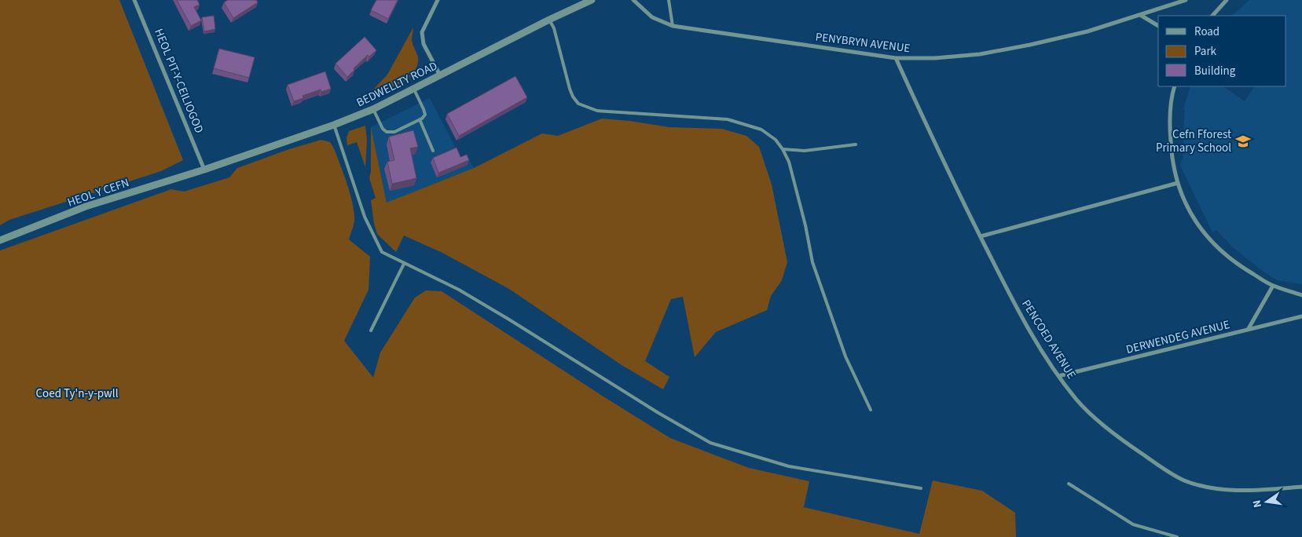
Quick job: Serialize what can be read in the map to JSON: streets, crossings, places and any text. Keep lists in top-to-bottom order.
{
  "streets": {
    "street": [
      "PENYBRYN AVENUE",
      "HEOL PIT-Y-CEILIOGOD",
      "BEDWELLTY ROAD",
      "HEOL Y CEFN",
      "DERWENDEG AVENUE",
      "PENCOED AVENUE"
    ]
  },
  "crossings": [
    ["PENYBRYN AVENUE", "PENCOED AVENUE"],
    ["HEOL PIT-Y-CEILIOGOD", "BEDWELLTY ROAD"],
    ["HEOL PIT-Y-CEILIOGOD", "HEOL Y CEFN"],
    ["BEDWELLTY ROAD", "HEOL Y CEFN"],
    ["DERWENDEG AVENUE", "PENCOED AVENUE"]
  ],
  "parks": ["Coed Ty'n-y-pwll"],
  "places": {
    "school or university": ["Cefn Fforest Primary School"]
  },
  "legend": ["Road", "Park", "Building"],
  "north": "left"
}
